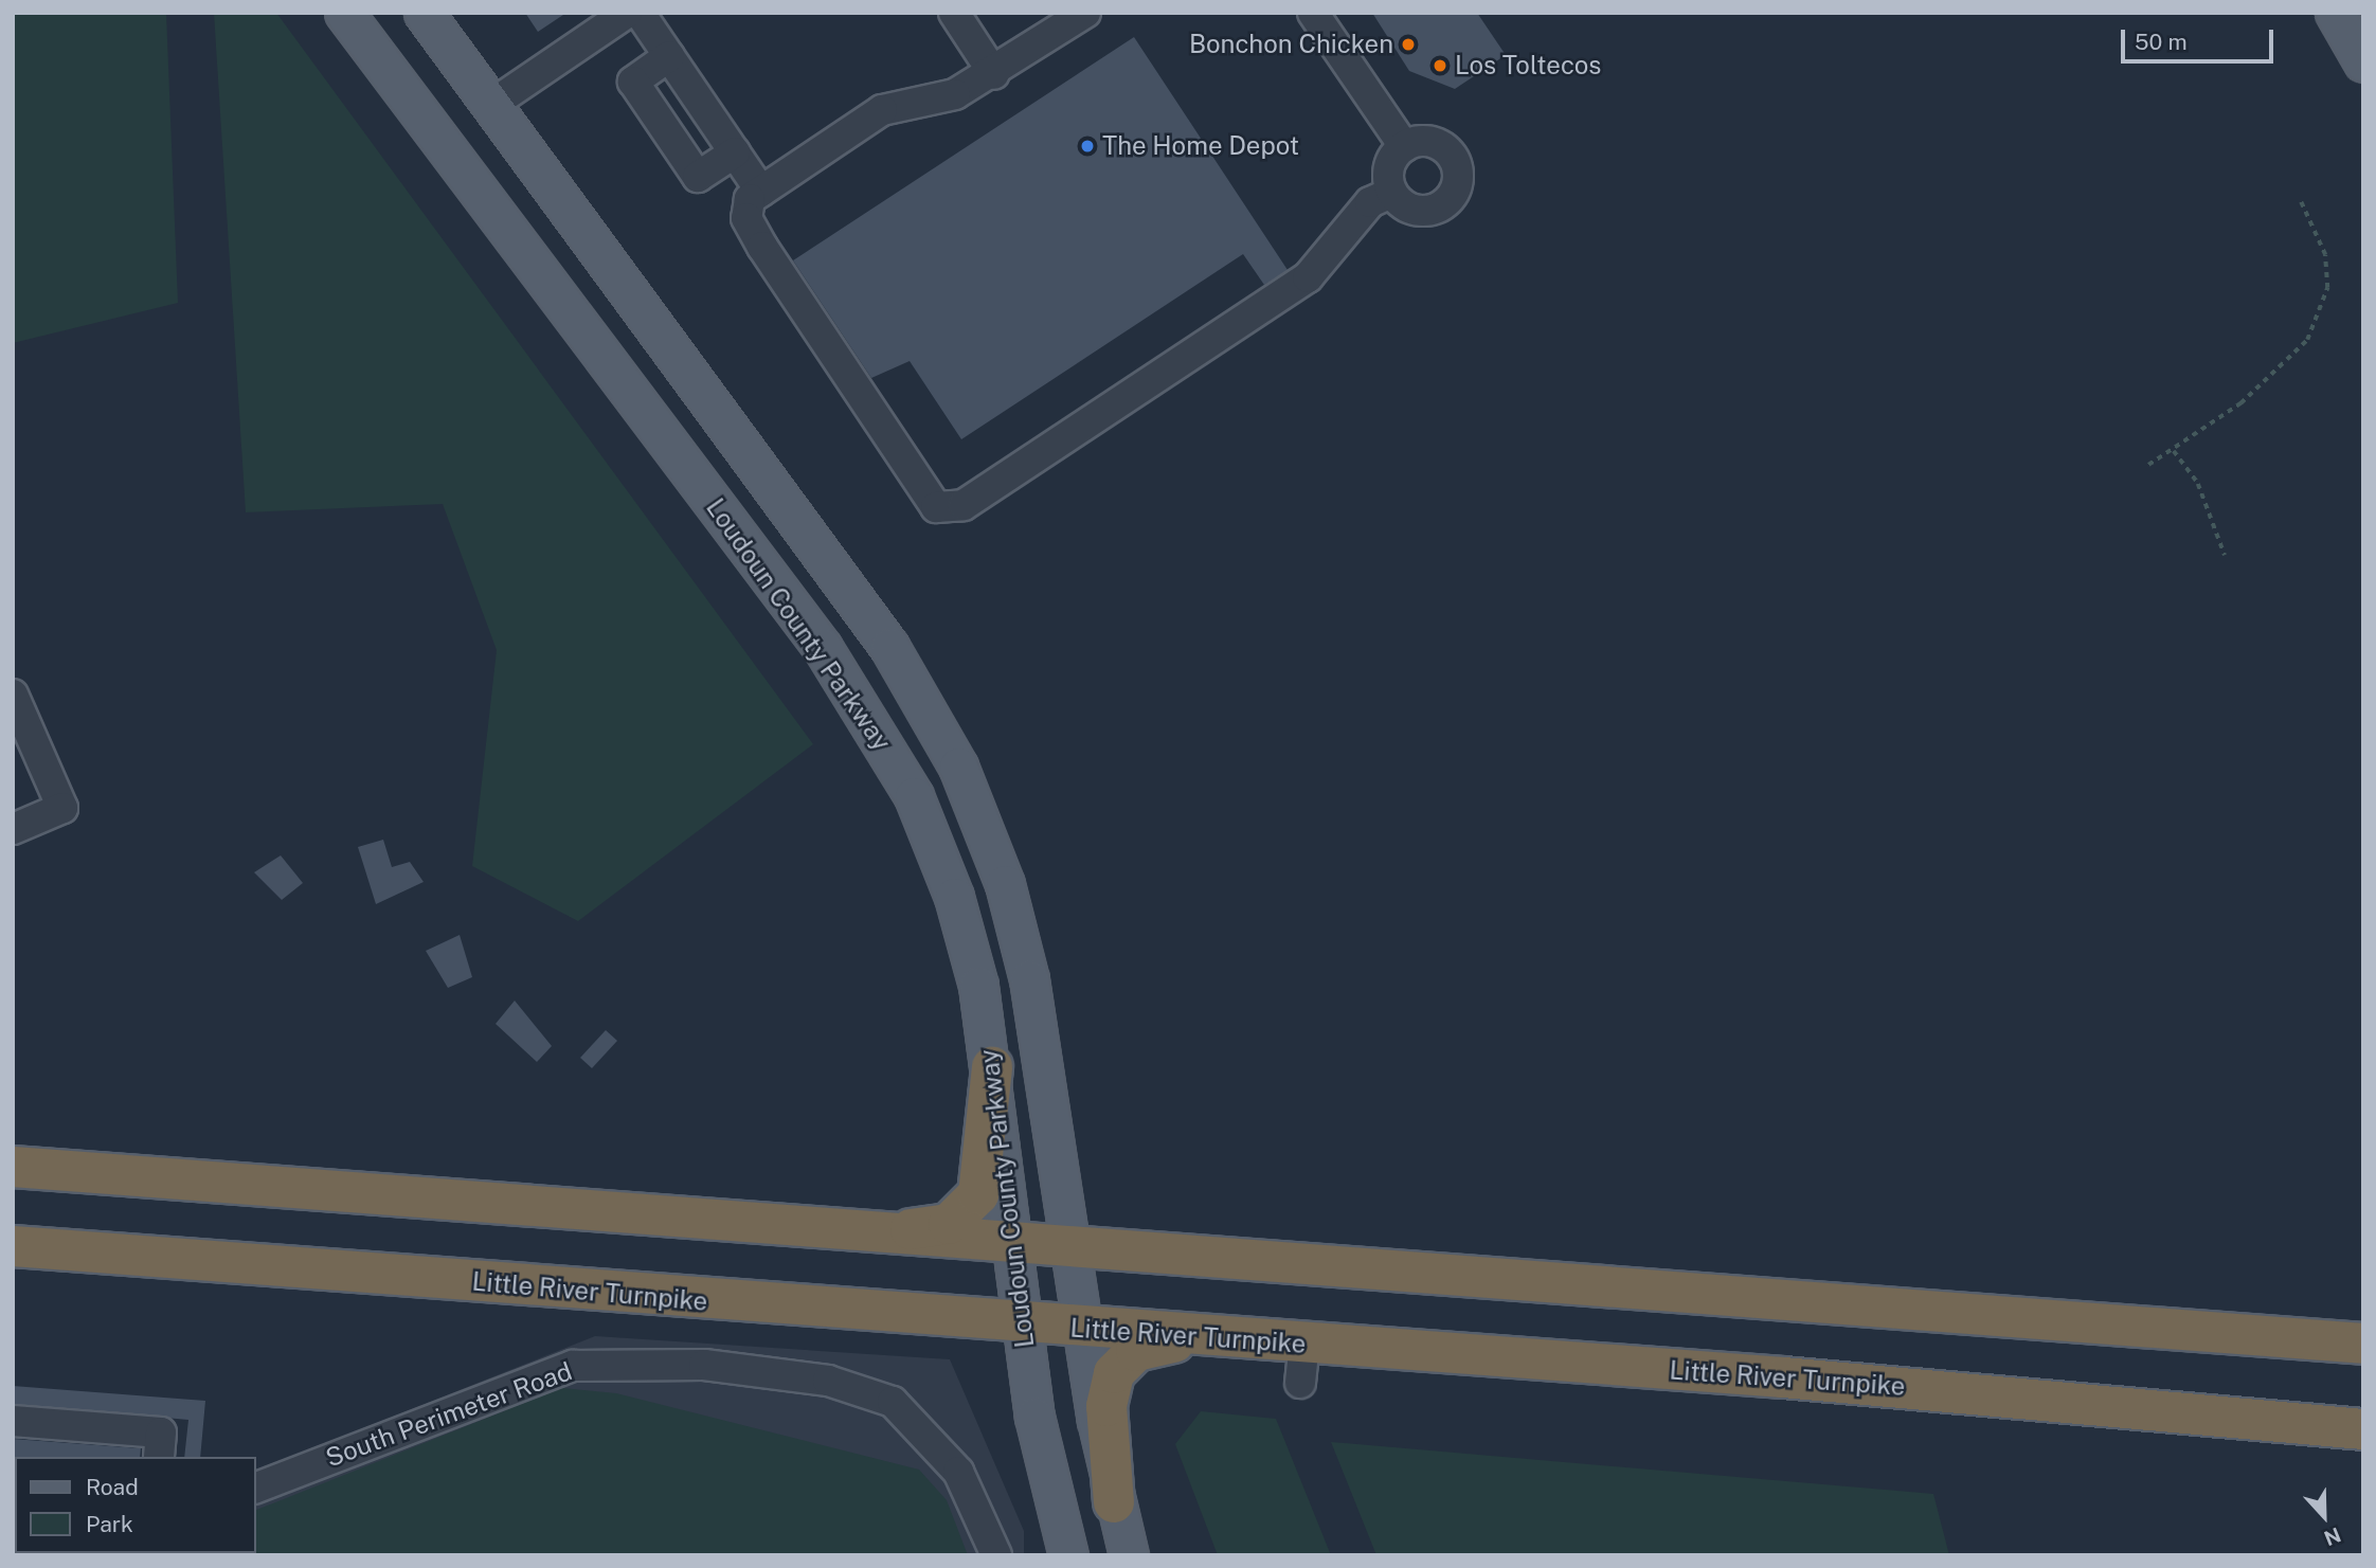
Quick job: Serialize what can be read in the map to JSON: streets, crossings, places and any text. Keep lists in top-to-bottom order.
{
  "streets": {
    "highway": ["Little River Turnpike"],
    "main road": ["Loudoun County Parkway"],
    "lane": ["South Perimeter Road"]
  },
  "crossings": [
    ["Loudoun County Parkway", "Little River Turnpike"]
  ],
  "places": ["Bonchon Chicken", "Los Toltecos", "The Home Depot"],
  "legend": ["Road", "Park"],
  "scale_bar": "50 m",
  "north": "bottom"
}
